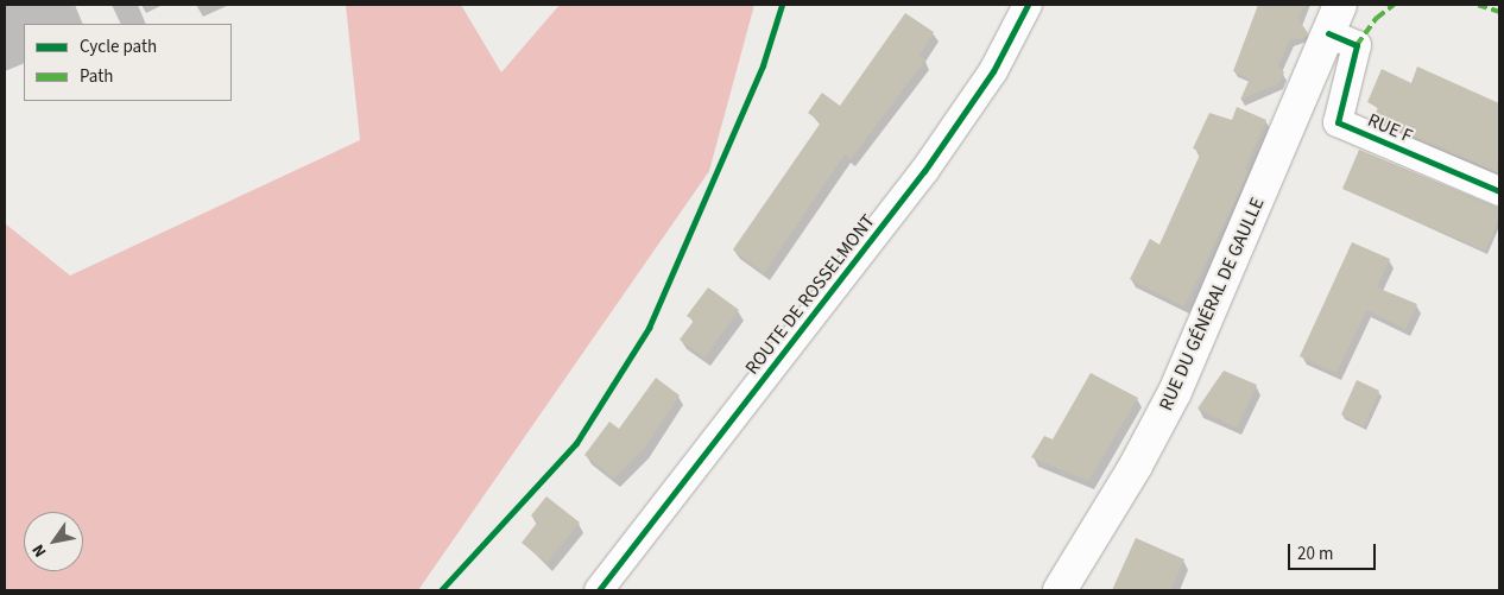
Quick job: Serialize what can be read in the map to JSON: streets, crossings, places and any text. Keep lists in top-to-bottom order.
{
  "streets": {
    "main road": ["RUE DU GÉNÉRAL DE GAULLE"],
    "street": ["RUE F", "ROUTE DE ROSSELMONT"]
  },
  "crossings": [
    ["RUE F", "RUE DU GÉNÉRAL DE GAULLE"]
  ],
  "legend": ["Cycle path", "Path"],
  "scale_bar": "20 m",
  "north": "bottom left"
}
